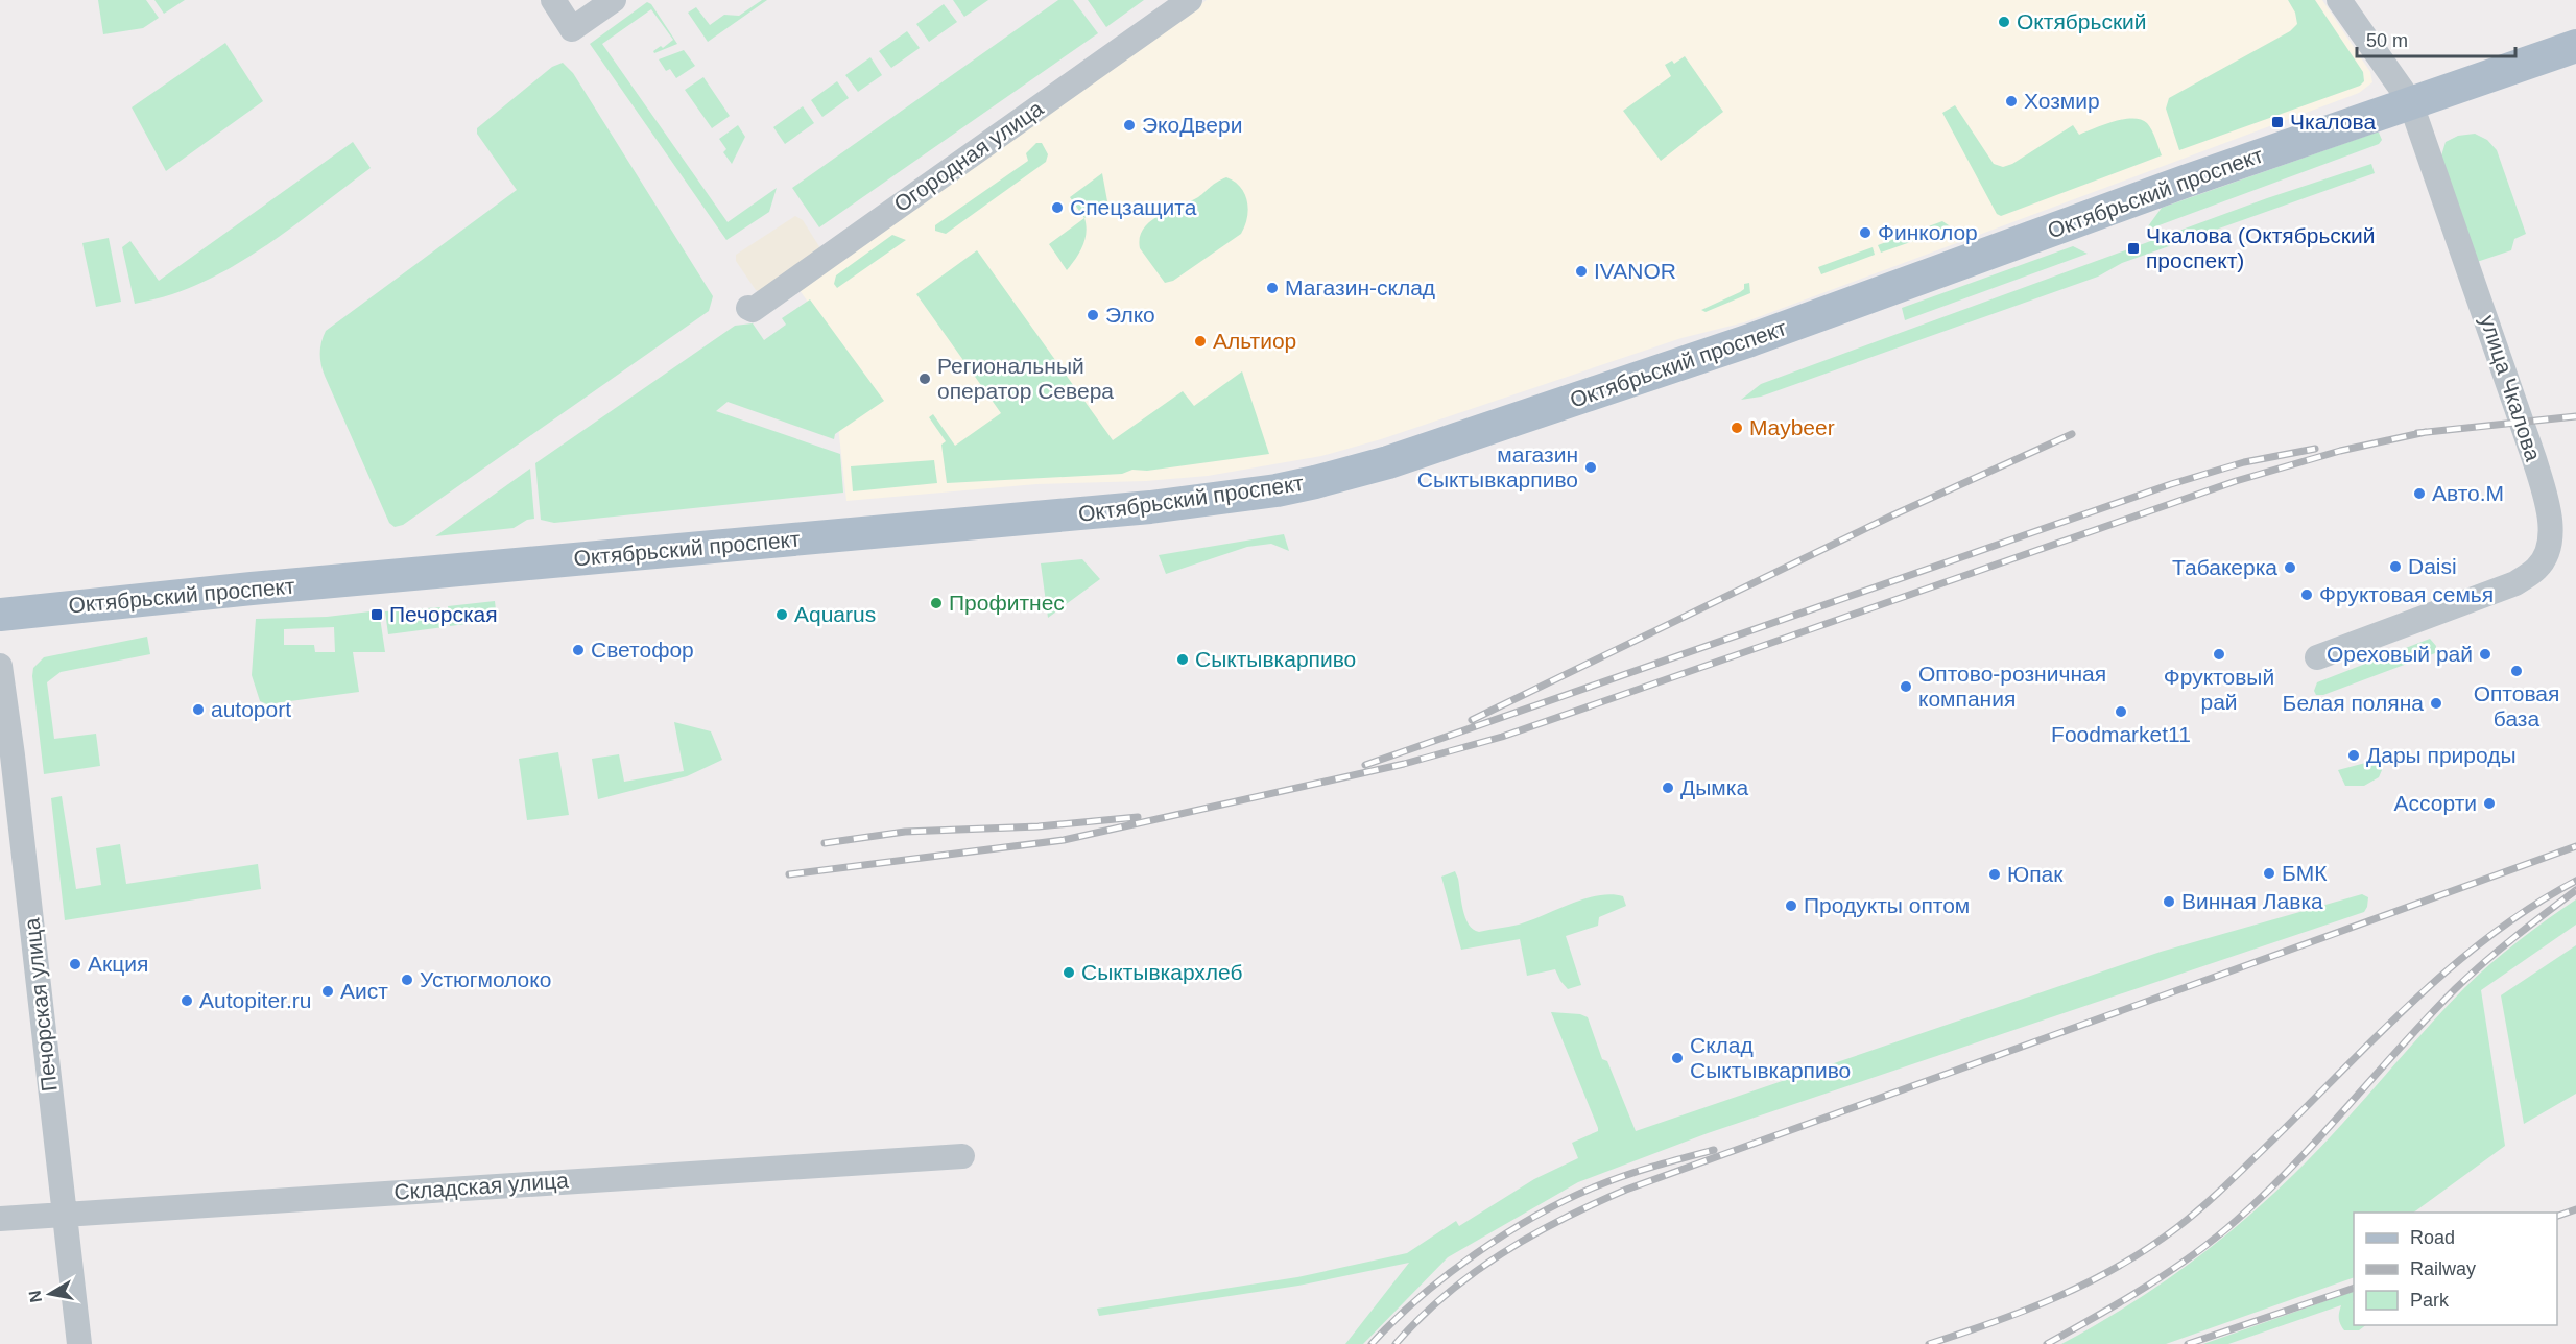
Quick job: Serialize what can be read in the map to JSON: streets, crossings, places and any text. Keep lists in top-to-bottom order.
{
  "streets": {
    "main road": ["Октябрьский проспект"],
    "street": [
      "Огородная улица",
      "улица Чкалова",
      "Печорская улица",
      "Складская улица"
    ]
  },
  "crossings": [
    ["Октябрьский проспект", "улица Чкалова"],
    ["Печорская улица", "Складская улица"]
  ],
  "places": {
    "other": [
      "Октябрьский",
      "Хозмир",
      "ЭкоДвери",
      "Спецзащита",
      "Финколор",
      "IVANOR",
      "Магазин-склад",
      "Элко",
      "Альтиор",
      "Региональный оператор Севера",
      "Maybeer",
      "магазин Сыктывкарпиво",
      "Авто.М",
      "Daisi",
      "Табакерка",
      "Фруктовая семья",
      "Профитнес",
      "Aquarus",
      "Светофор",
      "Фруктовый рай",
      "Ореховый рай",
      "Сыктывкарпиво",
      "Оптовая база",
      "Оптово-розничная компания",
      "Белая поляна",
      "autoport",
      "Foodmarket11",
      "Дары природы",
      "Дымка",
      "Ассорти",
      "БМК",
      "Юпак",
      "Винная Лавка",
      "Продукты оптом",
      "Акция",
      "Сыктывкархлеб",
      "Устюгмолоко",
      "Аист",
      "Autopiter.ru",
      "Склад Сыктывкарпиво"
    ],
    "transit": ["Чкалова", "Чкалова (Октябрьский проспект)", "Печорская"]
  },
  "legend": ["Road", "Railway", "Park"],
  "scale_bar": "50 m",
  "north": "left"
}
